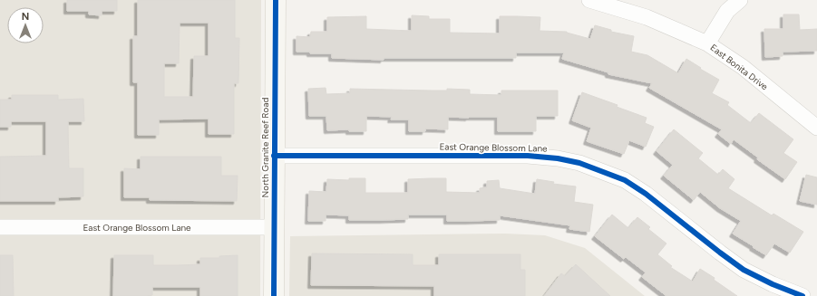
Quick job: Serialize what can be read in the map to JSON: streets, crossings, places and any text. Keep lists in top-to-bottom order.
{
  "streets": {
    "street": ["East Bonita Drive", "North Granite Reef Road", "East Orange Blossom Lane"]
  },
  "crossings": [
    ["North Granite Reef Road", "East Orange Blossom Lane"]
  ],
  "north": "top"
}
